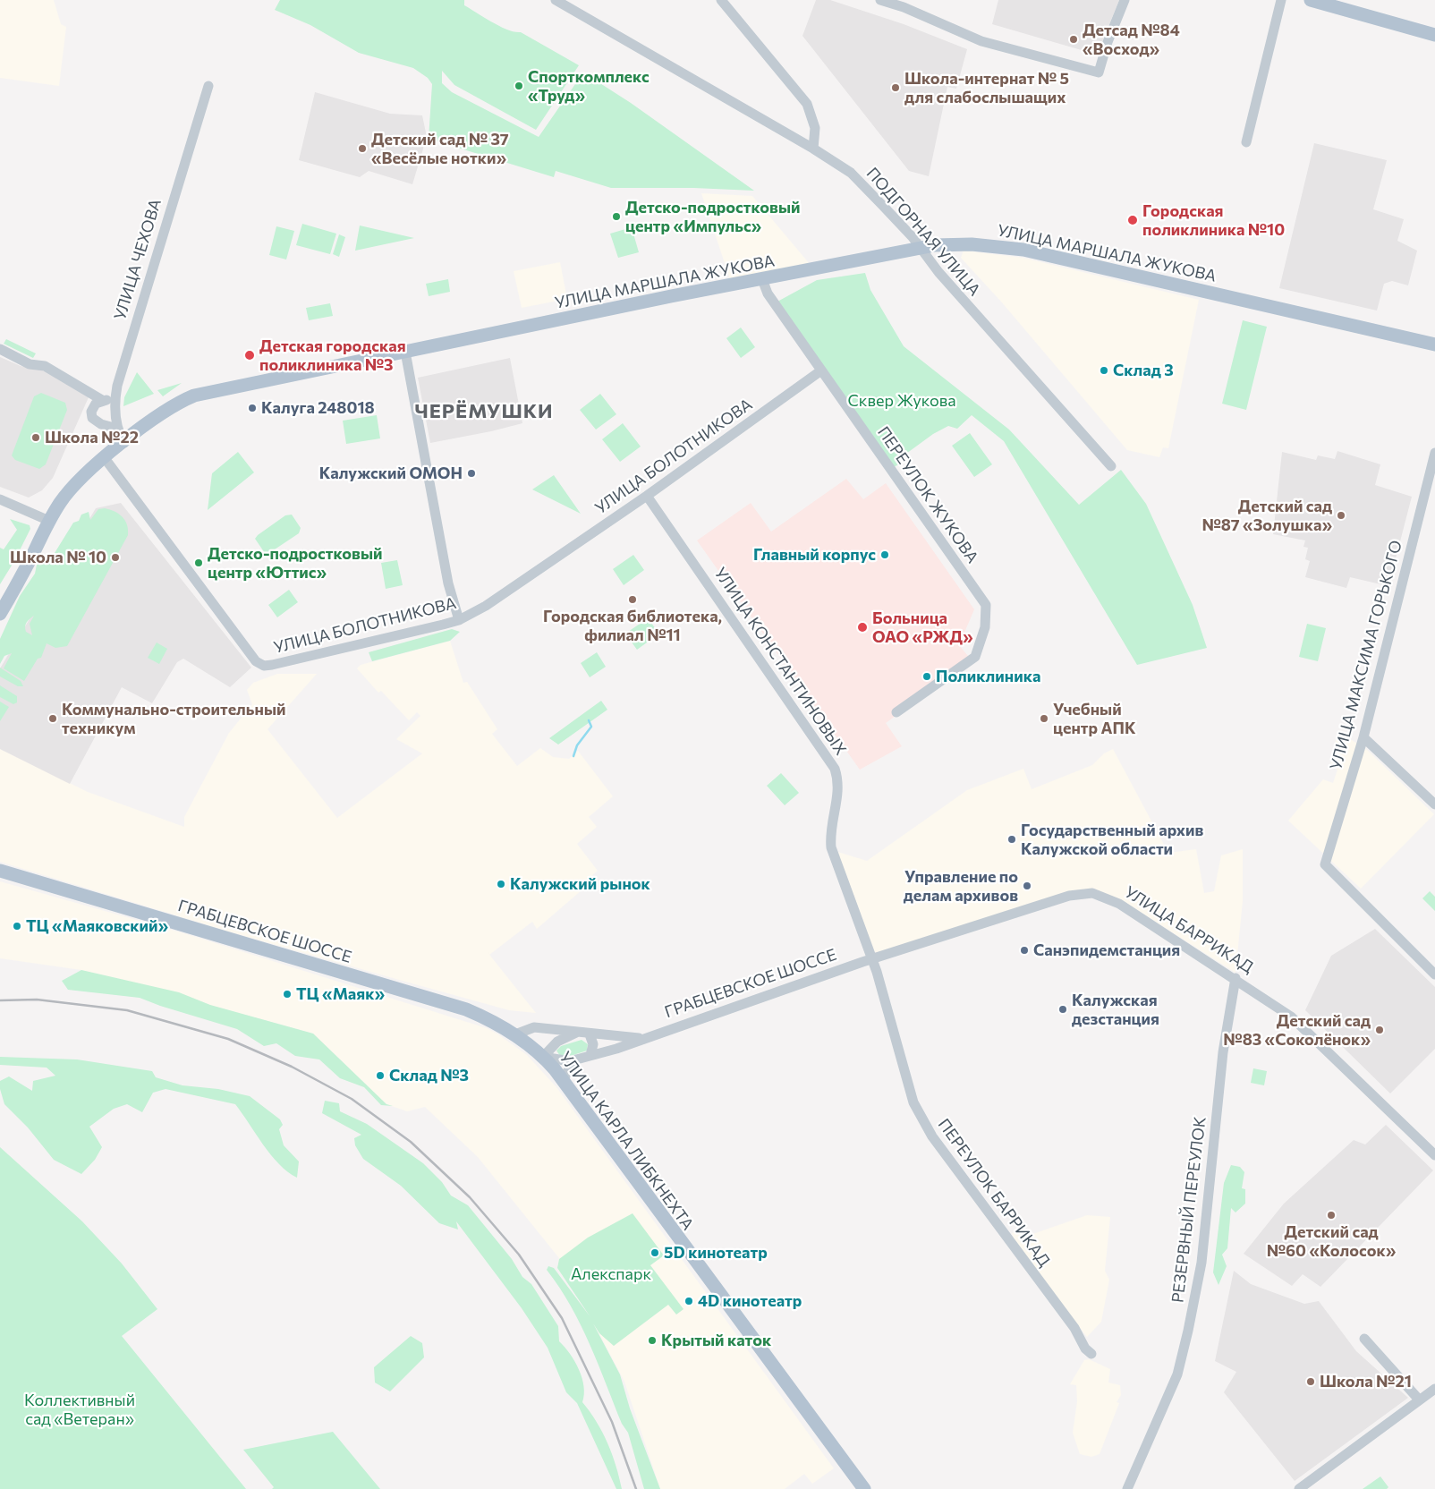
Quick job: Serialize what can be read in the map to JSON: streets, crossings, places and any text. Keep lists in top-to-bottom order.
{
  "streets": {
    "main road": ["УЛИЦА МАРШАЛА ЖУКОВА", "ГРАБЦЕВСКОЕ ШОССЕ", "УЛИЦА КАРЛА ЛИБКНЕХТА"],
    "street": [
      "ПОДГОРНАЯ УЛИЦА",
      "УЛИЦА ЧЕХОВА",
      "УЛИЦА БОЛОТНИКОВА",
      "ПЕРЕУЛОК ЖУКОВА",
      "УЛИЦА МАКСИМА ГОРЬКОГО",
      "УЛИЦА КОНСТАНТИНОВЫХ",
      "УЛИЦА БАРРИКАД",
      "ПЕРЕУЛОК БАРРИКАД",
      "РЕЗЕРВНЫЙ ПЕРЕУЛОК"
    ]
  },
  "crossings": [
    ["ПОДГОРНАЯ УЛИЦА", "УЛИЦА МАРШАЛА ЖУКОВА"],
    ["УЛИЦА МАРШАЛА ЖУКОВА", "УЛИЦА ЧЕХОВА"],
    ["УЛИЦА МАРШАЛА ЖУКОВА", "УЛИЦА БОЛОТНИКОВА"],
    ["УЛИЦА МАРШАЛА ЖУКОВА", "ПЕРЕУЛОК ЖУКОВА"],
    ["УЛИЦА БОЛОТНИКОВА", "ПЕРЕУЛОК ЖУКОВА"],
    ["УЛИЦА БОЛОТНИКОВА", "УЛИЦА КОНСТАНТИНОВЫХ"],
    ["УЛИЦА КОНСТАНТИНОВЫХ", "УЛИЦА БАРРИКАД"],
    ["УЛИЦА КОНСТАНТИНОВЫХ", "ГРАБЦЕВСКОЕ ШОССЕ"],
    ["УЛИЦА КОНСТАНТИНОВЫХ", "ПЕРЕУЛОК БАРРИКАД"],
    ["УЛИЦА БАРРИКАД", "ГРАБЦЕВСКОЕ ШОССЕ"],
    ["УЛИЦА БАРРИКАД", "ПЕРЕУЛОК БАРРИКАД"],
    ["УЛИЦА БАРРИКАД", "РЕЗЕРВНЫЙ ПЕРЕУЛОК"],
    ["ГРАБЦЕВСКОЕ ШОССЕ", "УЛИЦА КАРЛА ЛИБКНЕХТА"],
    ["ГРАБЦЕВСКОЕ ШОССЕ", "ПЕРЕУЛОК БАРРИКАД"]
  ],
  "districts": ["ЧЕРЁМУШКИ"],
  "parks": ["Сквер Жукова", "Алекспарк", "Коллективный сад «Ветеран»"],
  "places": [
    "Детсад №84 «Восход»",
    "Спорткомплекс «Труд»",
    "Школа-интернат № 5 для слабослышащих",
    "Детский сад № 37 «Весёлые нотки»",
    "Детско-подростковый центр «Импульс»",
    "Городская поликлиника №10",
    "Детская городская поликлиника №3",
    "Склад 3",
    "Калуга 248018",
    "Школа №22",
    "Калужский ОМОН",
    "Детский сад №87 «Золушка»",
    "Главный корпус",
    "Школа № 10",
    "Детско-подростковый центр «Юттис»",
    "Городская библиотека, филиал №11",
    "Больница ОАО «РЖД»",
    "Поликлиника",
    "Коммунально-строительный техникум",
    "Учебный центр АПК",
    "Государственный архив Калужской области",
    "Калужский рынок",
    "Управление по делам архивов",
    "ТЦ «Маяковский»",
    "Санэпидемстанция",
    "ТЦ «Маяк»",
    "Калужская дезстанция",
    "Детский сад №83 «Соколёнок»",
    "Склад №3",
    "Детский сад №60 «Колосок»",
    "5D кинотеатр",
    "4D кинотеатр",
    "Крытый каток",
    "Школа №21"
  ]
}
